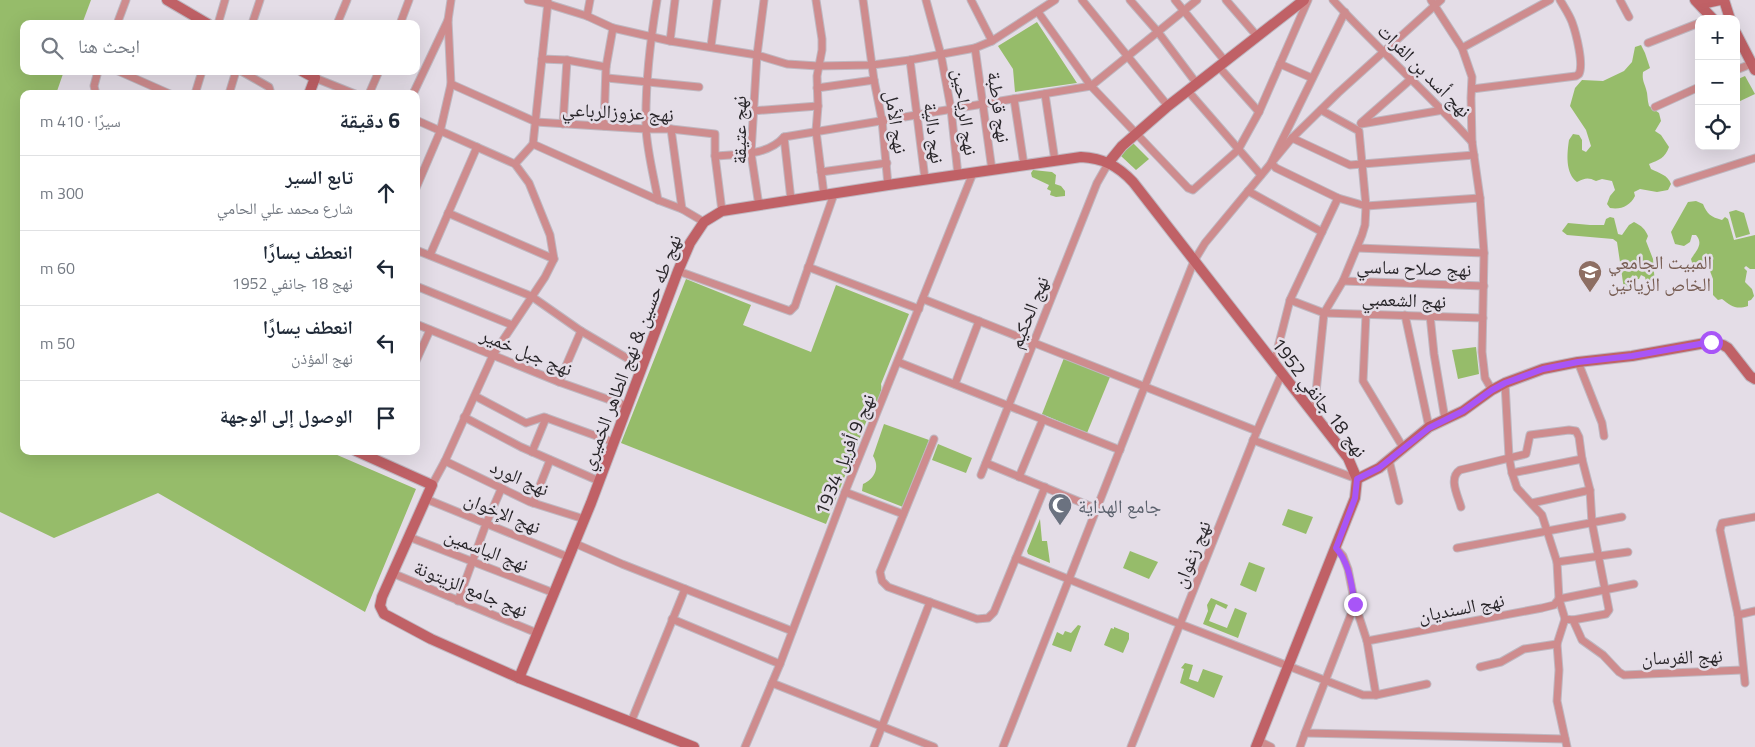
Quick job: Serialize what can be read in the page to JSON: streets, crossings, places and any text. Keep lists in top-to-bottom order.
{
  "streets": {
    "street": [
      "نهج أسد بن الفرات",
      "نهج قرطبة",
      "نهج عزوزالرباعي",
      "نهج الرياحين",
      "نهج الأمل",
      "نهج عتيقة",
      "نهج دالية",
      "نهج صلاح ساسي",
      "نهج الشعمبي",
      "نهج الحكيم",
      "نهج جبل خمير",
      "نهج طه حسين & نهج الطاهر الخميري",
      "نهج 18 جانفي 1952",
      "نهج 9 أفريل 1934",
      "نهج الورد",
      "نهج الإخوان",
      "نهج الياسمين",
      "نهج زغوان",
      "نهج جامع الزيتونة",
      "نهج السنديان",
      "نهج الفرسان"
    ]
  },
  "crossings": [
    ["نهج قرطبة", "نهج طه حسين & نهج الطاهر الخميري"],
    ["نهج عزوزالرباعي", "نهج طه حسين & نهج الطاهر الخميري"],
    ["نهج الرياحين", "نهج طه حسين & نهج الطاهر الخميري"],
    ["نهج الأمل", "نهج طه حسين & نهج الطاهر الخميري"],
    ["نهج عتيقة", "نهج طه حسين & نهج الطاهر الخميري"],
    ["نهج دالية", "نهج طه حسين & نهج الطاهر الخميري"],
    ["نهج الحكيم", "نهج طه حسين & نهج الطاهر الخميري"],
    ["نهج الحكيم", "نهج 18 جانفي 1952"],
    ["نهج جبل خمير", "نهج طه حسين & نهج الطاهر الخميري"],
    ["نهج طه حسين & نهج الطاهر الخميري", "نهج 18 جانفي 1952"],
    ["نهج طه حسين & نهج الطاهر الخميري", "نهج 9 أفريل 1934"],
    ["نهج طه حسين & نهج الطاهر الخميري", "نهج الورد"],
    ["نهج طه حسين & نهج الطاهر الخميري", "نهج الإخوان"],
    ["نهج طه حسين & نهج الطاهر الخميري", "نهج الياسمين"],
    ["نهج طه حسين & نهج الطاهر الخميري", "نهج جامع الزيتونة"],
    ["نهج 18 جانفي 1952", "نهج زغوان"]
  ],
  "places": {
    "school or university": ["المبيت الجامعي الخاص الزياتين"],
    "mosque": ["جامع الهداية"]
  },
  "page": {
    "map_buttons": ["+", "−"],
    "search": "ابحث هنا",
    "heading": ["6 دقيقة", "سيرًا · 410 m"],
    "list": [
      ["تابع السير", "شارع محمد علي الحامي", "300 m"],
      ["انعطف يسارًا", "نهج 18 جانفي 1952", "60 m"],
      ["انعطف يسارًا", "نهج المؤذن", "50 m"],
      "الوصول إلى الوجهة"
    ]
  }
}
